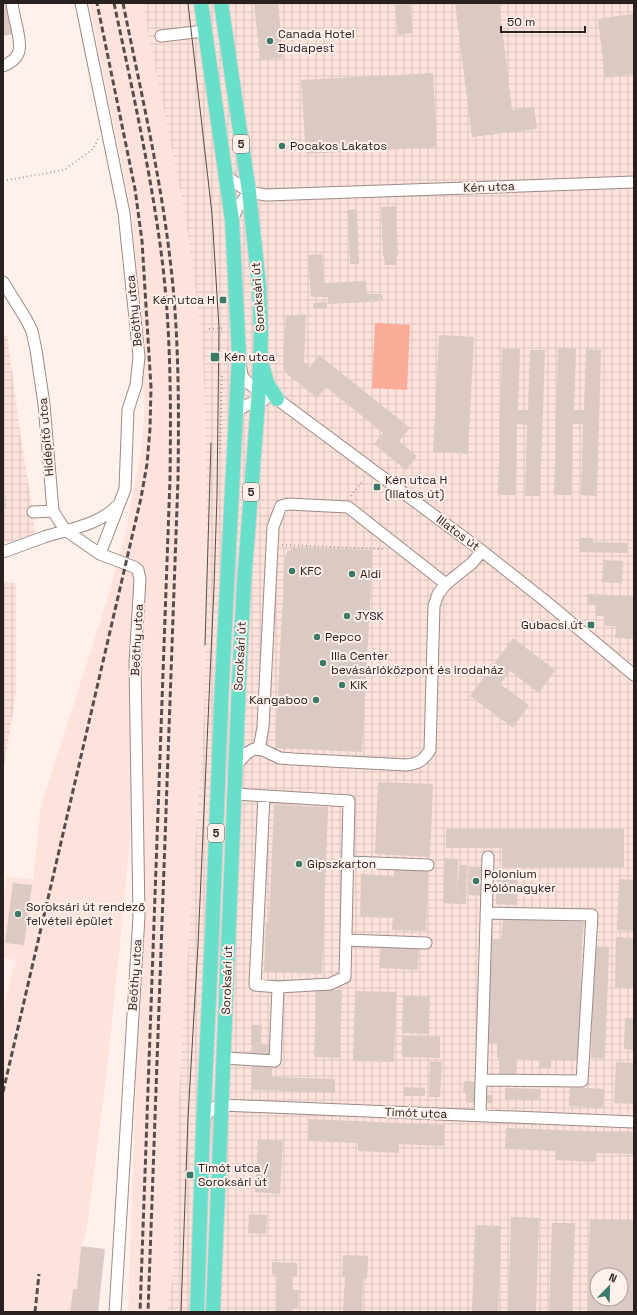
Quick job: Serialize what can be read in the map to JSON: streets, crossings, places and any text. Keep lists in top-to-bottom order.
{
  "streets": {
    "main road": ["5", "Soroksári út"],
    "street": [
      "Kén utca",
      "Beöthy utca",
      "Hídépítő utca",
      "Illatos út",
      "Timót utca"
    ]
  },
  "crossings": [
    ["Kén utca", "Soroksári út"],
    ["Soroksári út", "Illatos út"],
    ["Soroksári út", "Timót utca"]
  ],
  "places": {
    "other": [
      "Canada Hotel Budapest",
      "Pocakos Lakatos",
      "KFC",
      "Aldi",
      "JYSK",
      "Pepco",
      "Illa Center bevásárlóközpont és irodaház",
      "KiK",
      "Kangaboo",
      "Gipszkarton",
      "Polonium Pólónagyker",
      "Soroksári út rendező felvételi épület"
    ],
    "transit": [
      "Kén utca H",
      "Kén utca",
      "Kén utca H (Illatos út)",
      "Gubacsi út",
      "Timót utca / Soroksári út"
    ]
  },
  "scale_bar": "50 m",
  "north": "top right"
}
